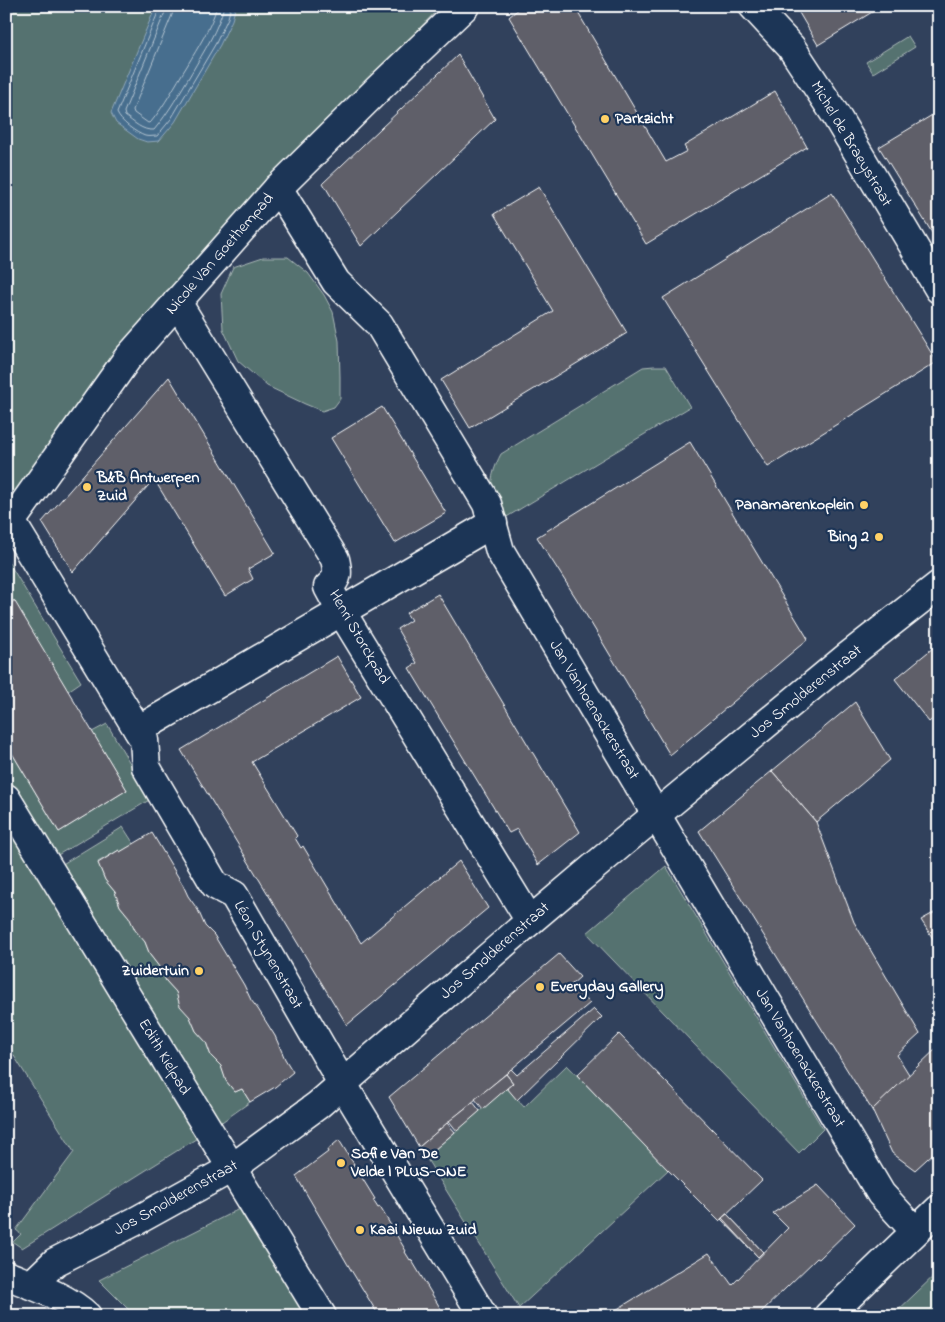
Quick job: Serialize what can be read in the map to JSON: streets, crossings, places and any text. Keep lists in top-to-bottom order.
{
  "streets": {
    "street": [
      "Michel de Braeystraat",
      "Nicole Van Goethempad",
      "Henri Storckpad",
      "Jos Smolderenstraat",
      "Jan Vanhoenackerstraat",
      "Léon Stynenstraat",
      "Edith Kielpad"
    ]
  },
  "crossings": [
    ["Nicole Van Goethempad", "Henri Storckpad"],
    ["Nicole Van Goethempad", "Jan Vanhoenackerstraat"],
    ["Nicole Van Goethempad", "Léon Stynenstraat"],
    ["Henri Storckpad", "Jos Smolderenstraat"],
    ["Jos Smolderenstraat", "Jan Vanhoenackerstraat"],
    ["Jos Smolderenstraat", "Léon Stynenstraat"],
    ["Jos Smolderenstraat", "Edith Kielpad"]
  ],
  "places": [
    "Parkzicht",
    "B&B Antwerpen Zuid",
    "Panamarenkoplein",
    "Bing 2",
    "Zuidertuin",
    "Everyday Gallery",
    "Sofie Van De Velde | PLUS-ONE",
    "Kaai Nieuw Zuid"
  ]
}
